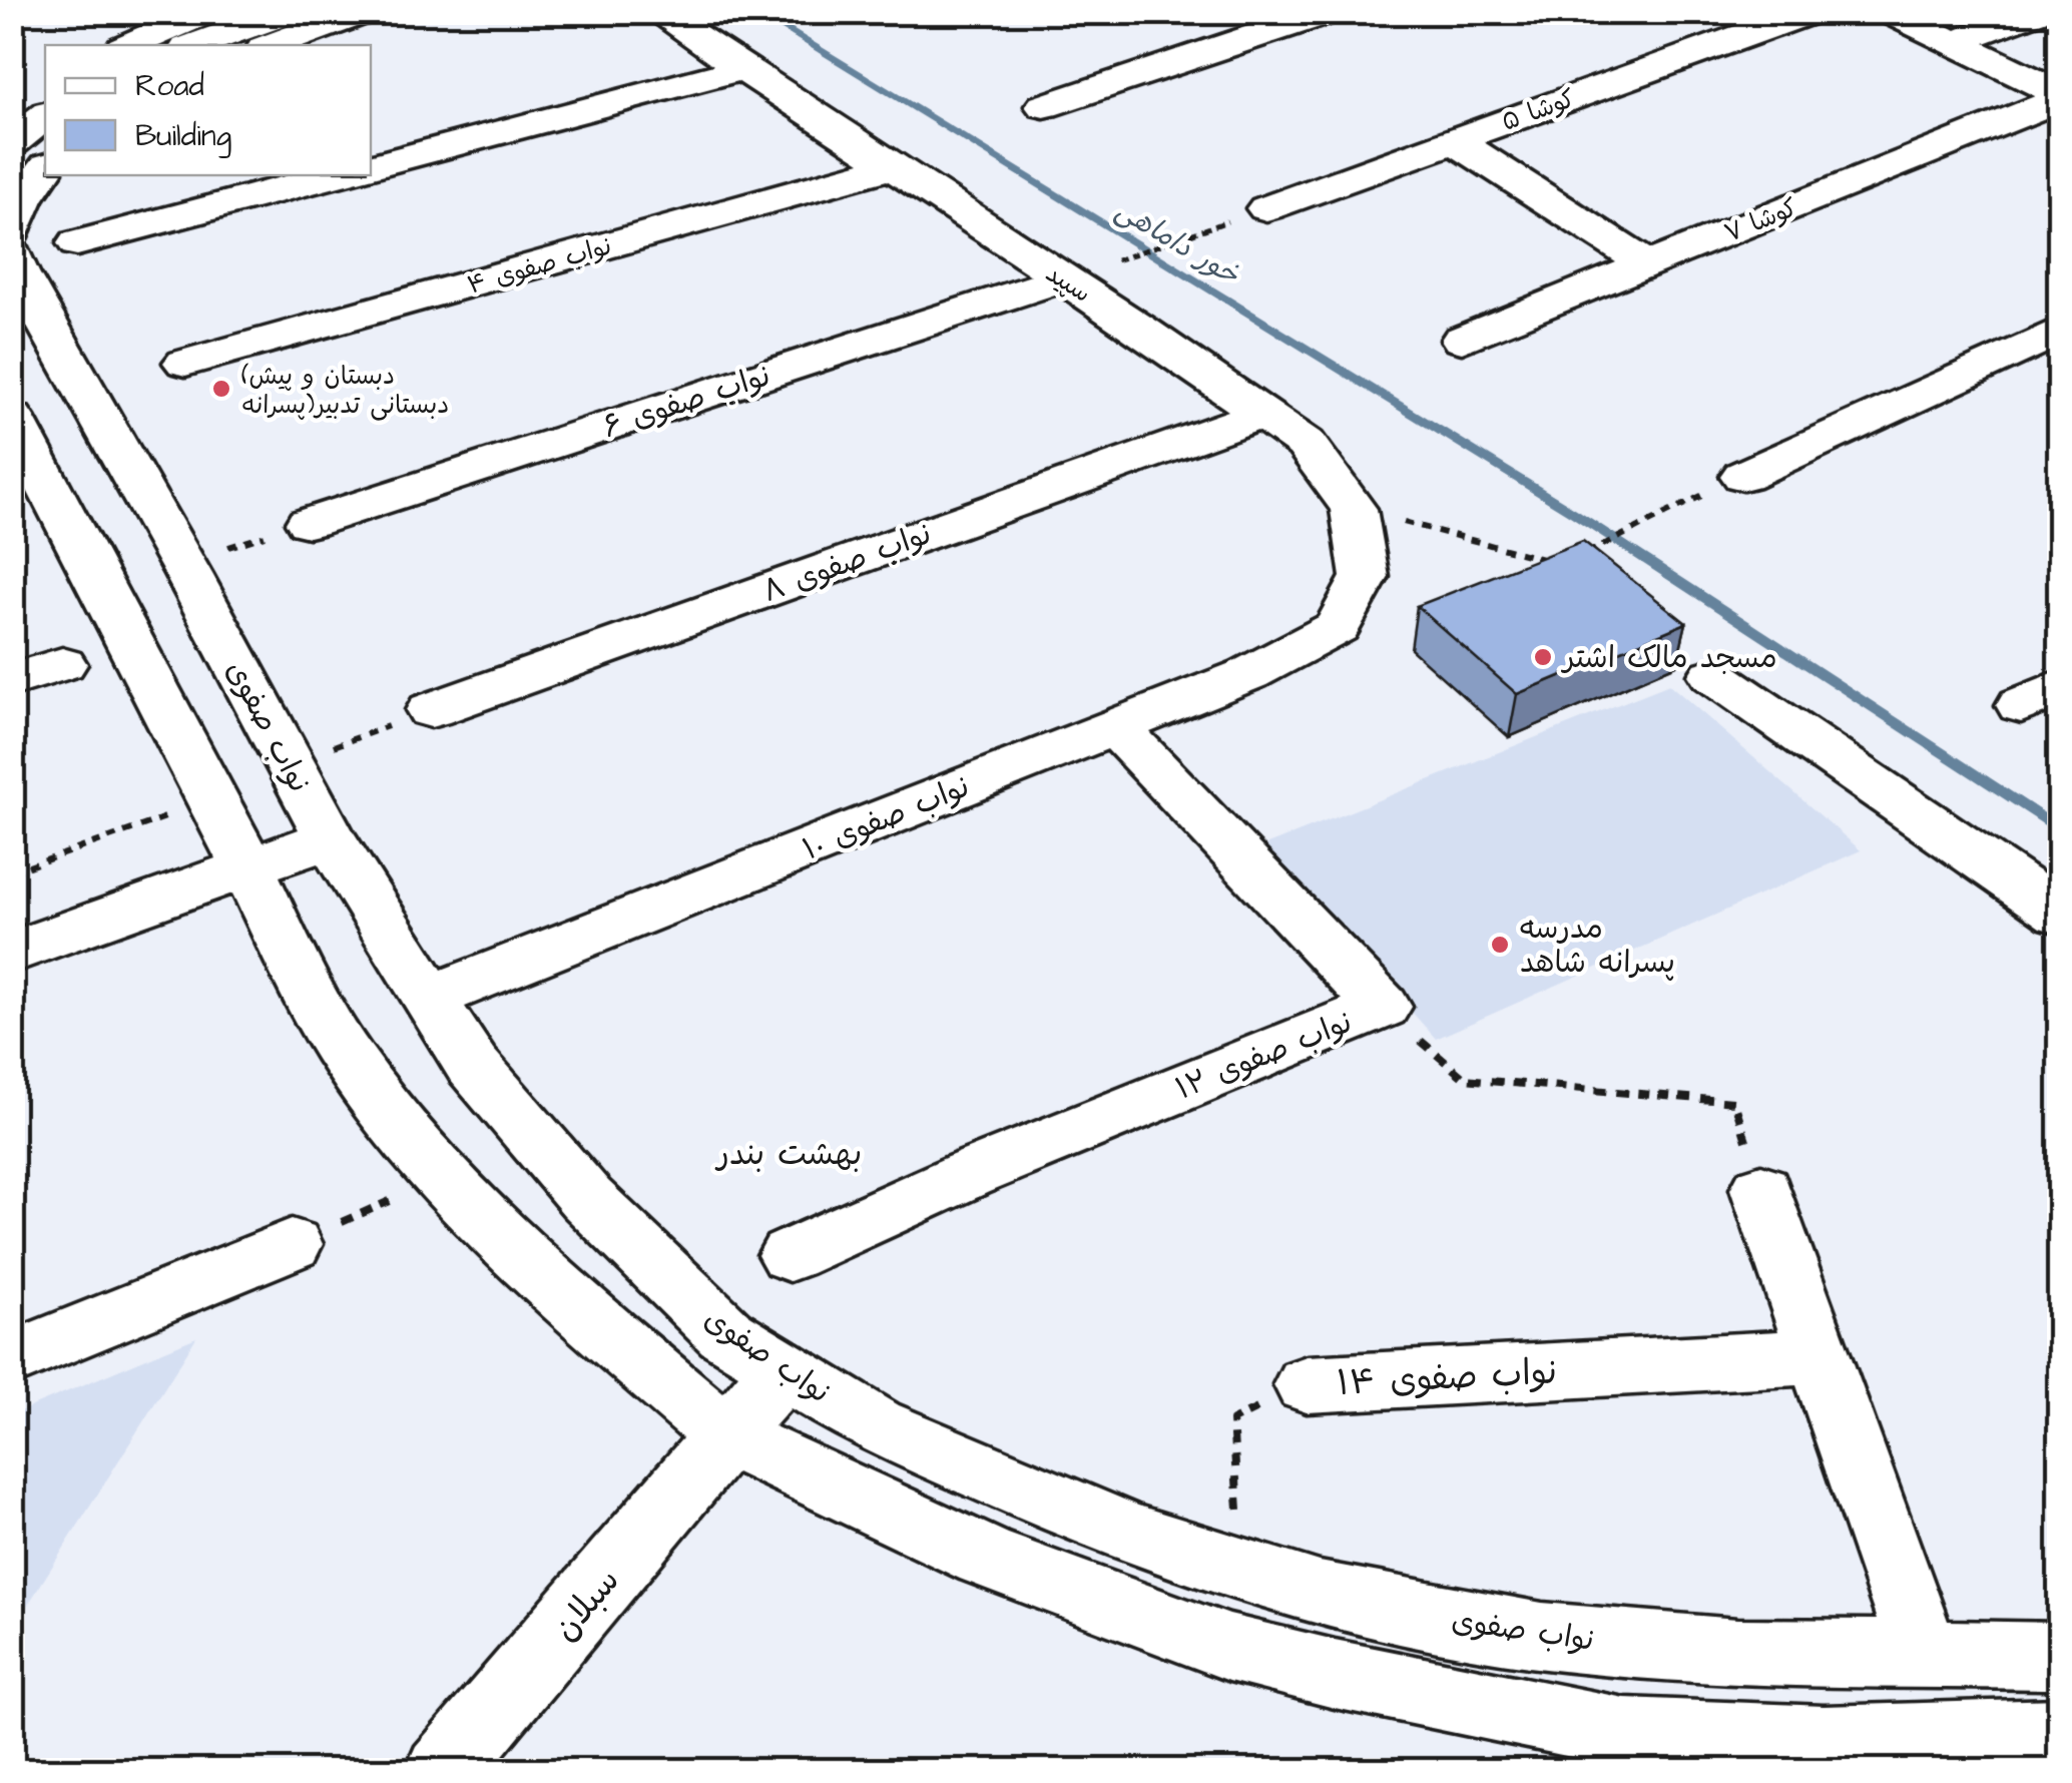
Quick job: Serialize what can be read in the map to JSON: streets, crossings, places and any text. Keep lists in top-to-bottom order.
{
  "streets": {
    "street": [
      "کوشا ۵",
      "کوشا ۷",
      "نواب صفوی ۴",
      "سپید",
      "نواب صفوی ۶",
      "نواب صفوی ۸",
      "نواب صفوی",
      "نواب صفوی ۱۰",
      "نواب صفوی ۱۲",
      "نواب صفوی ۱۴",
      "سبلان"
    ]
  },
  "crossings": [
    ["نواب صفوی ۴", "سپید"],
    ["سپید", "نواب صفوی ۶"],
    ["سپید", "نواب صفوی ۸"],
    ["سپید", "نواب صفوی ۱۰"],
    ["نواب صفوی", "نواب صفوی ۱۰"],
    ["نواب صفوی", "نواب صفوی ۱۴"],
    ["نواب صفوی", "سبلان"],
    ["نواب صفوی ۱۰", "نواب صفوی ۱۲"]
  ],
  "districts": ["بهشت بندر"],
  "water": ["خور داماهی"],
  "places": ["(دبستان و پیش دبستانی تدبیر(پسرانه", "مسجد مالک اشتر", "مدرسه پسرانه شاهد"],
  "legend": ["Road", "Building"]
}
